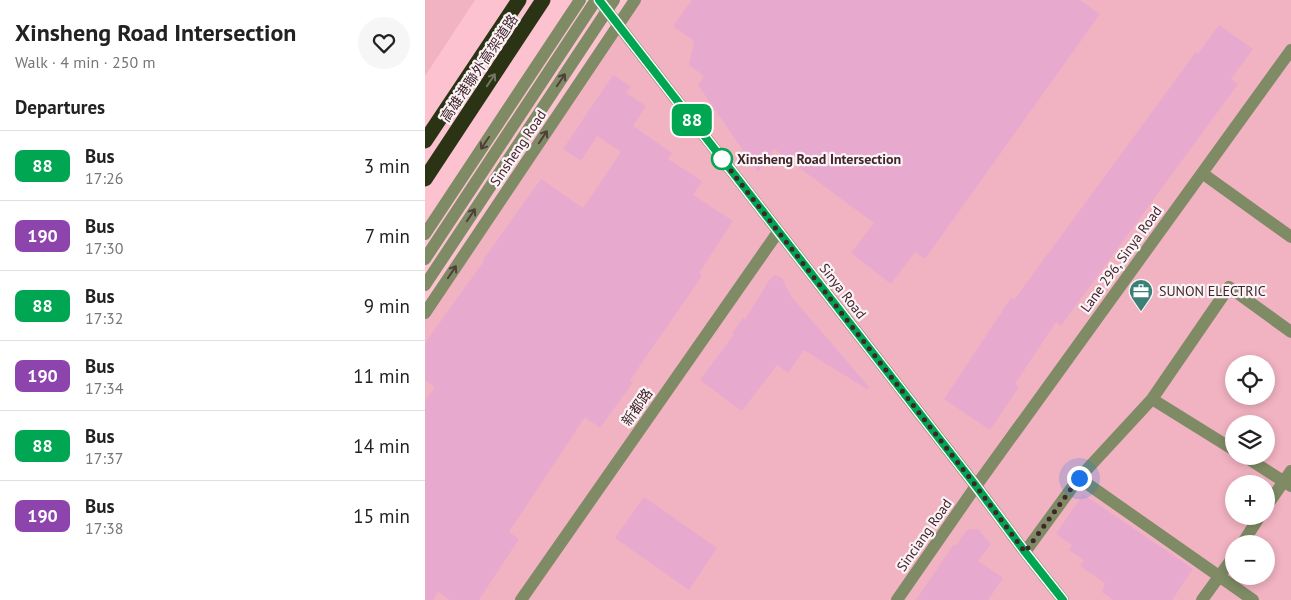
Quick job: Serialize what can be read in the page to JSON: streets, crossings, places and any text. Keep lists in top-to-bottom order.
{
  "streets": {
    "highway": ["高雄港聯外高架道路"],
    "street": [
      "Sinsheng Road",
      "Lane 296, Sinya Road",
      "Sinya Road",
      "新都路",
      "Sinciang Road"
    ]
  },
  "crossings": [
    ["Sinsheng Road", "Sinya Road"],
    ["Lane 296, Sinya Road", "Sinya Road"],
    ["Lane 296, Sinya Road", "Sinciang Road"],
    ["Sinya Road", "新都路"],
    ["Sinya Road", "Sinciang Road"]
  ],
  "places": {
    "other": ["Xinsheng Road Intersection"],
    "office": ["SUNON ELECTRIC"]
  },
  "lines": ["bus line 88"],
  "page": {
    "heading": [
      ["Xinsheng Road Intersection", "Walk · 4 min · 250 m"],
      "Departures"
    ],
    "on_map": "88",
    "list": [
      {
        "mark": "88",
        "name": "Bus",
        "note": "17:26",
        "value": "3 min"
      },
      {
        "mark": "190",
        "name": "Bus",
        "note": "17:30",
        "value": "7 min"
      },
      {
        "mark": "88",
        "name": "Bus",
        "note": "17:32",
        "value": "9 min"
      },
      {
        "mark": "190",
        "name": "Bus",
        "note": "17:34",
        "value": "11 min"
      },
      {
        "mark": "88",
        "name": "Bus",
        "note": "17:37",
        "value": "14 min"
      },
      {
        "mark": "190",
        "name": "Bus",
        "note": "17:38",
        "value": "15 min"
      }
    ],
    "map_buttons": ["+", "−"]
  }
}
